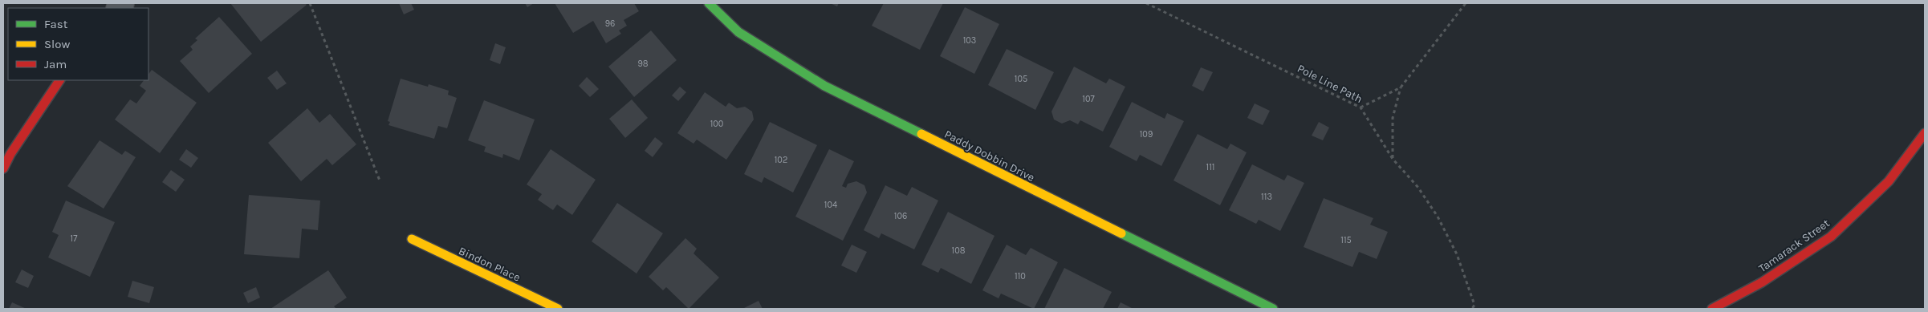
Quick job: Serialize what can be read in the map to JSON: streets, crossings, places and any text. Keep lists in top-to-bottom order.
{
  "streets": {
    "street": ["Paddy Dobbin Drive", "Tamarack Street", "Bindon Place"],
    "path": ["Pole Line Path"]
  },
  "house_numbers": [
    "96",
    "103",
    "98",
    "105",
    "107",
    "100",
    "109",
    "102",
    "111",
    "113",
    "104",
    "106",
    "17",
    "115",
    "108",
    "110"
  ],
  "legend": ["Fast", "Slow", "Jam"]
}
